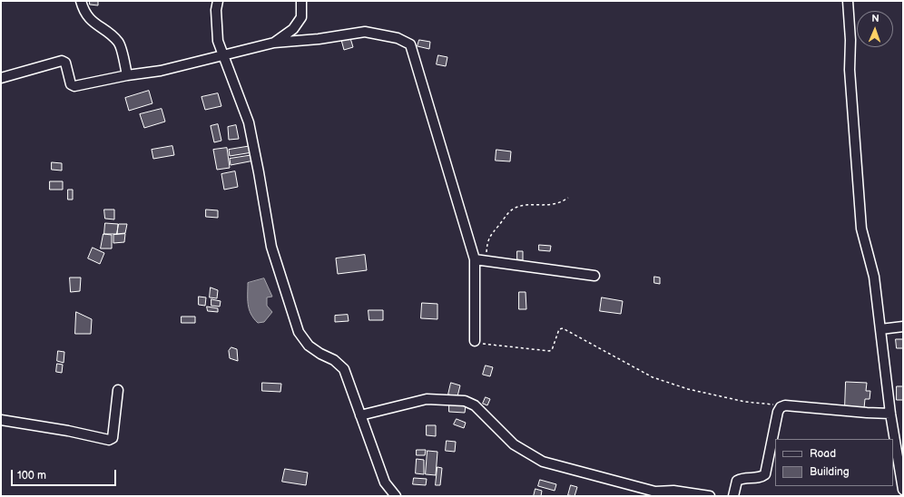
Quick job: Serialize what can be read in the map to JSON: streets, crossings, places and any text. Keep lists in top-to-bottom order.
{
  "legend": ["Road", "Building"],
  "scale_bar": "100 m",
  "north": "top"
}
